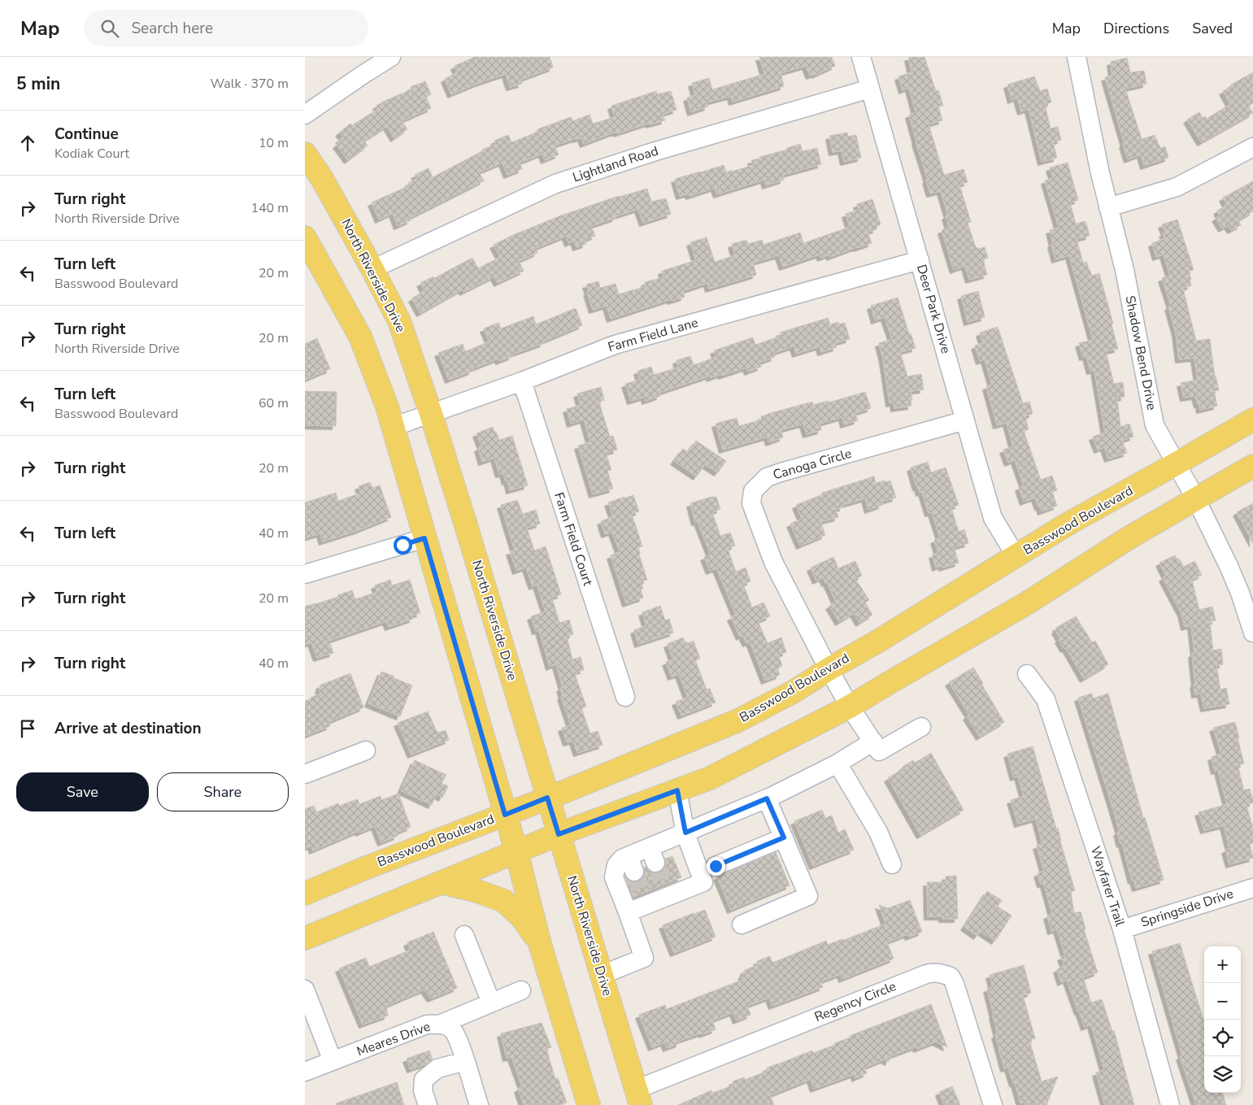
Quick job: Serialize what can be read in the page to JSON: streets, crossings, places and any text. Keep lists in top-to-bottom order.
{
  "streets": {
    "main road": ["North Riverside Drive", "Basswood Boulevard"],
    "street": [
      "Lightland Road",
      "Deer Park Drive",
      "Farm Field Lane",
      "Shadow Bend Drive",
      "Canoga Circle",
      "Farm Field Court",
      "Wayfarer Trail",
      "Springside Drive",
      "Regency Circle",
      "Meares Drive"
    ]
  },
  "crossings": [
    ["Lightland Road", "North Riverside Drive"],
    ["Lightland Road", "Deer Park Drive"],
    ["North Riverside Drive", "Farm Field Lane"],
    ["North Riverside Drive", "Basswood Boulevard"],
    ["North Riverside Drive", "Regency Circle"],
    ["Deer Park Drive", "Farm Field Lane"],
    ["Deer Park Drive", "Canoga Circle"],
    ["Deer Park Drive", "Basswood Boulevard"],
    ["Farm Field Lane", "Farm Field Court"],
    ["Shadow Bend Drive", "Basswood Boulevard"],
    ["Canoga Circle", "Basswood Boulevard"],
    ["Wayfarer Trail", "Springside Drive"]
  ],
  "page": {
    "header": "Map",
    "search": "Search here",
    "nav": ["Map", "Directions", "Saved"],
    "heading": ["5 min", "Walk · 370 m"],
    "list": [
      ["Continue", "Kodiak Court", "10 m"],
      ["Turn right", "North Riverside Drive", "140 m"],
      ["Turn left", "Basswood Boulevard", "20 m"],
      ["Turn right", "North Riverside Drive", "20 m"],
      ["Turn left", "Basswood Boulevard", "60 m"],
      ["Turn right", "20 m"],
      ["Turn left", "40 m"],
      ["Turn right", "20 m"],
      ["Turn right", "40 m"],
      "Arrive at destination"
    ],
    "buttons": ["Save", "Share"],
    "map_buttons": ["+", "−"]
  }
}
